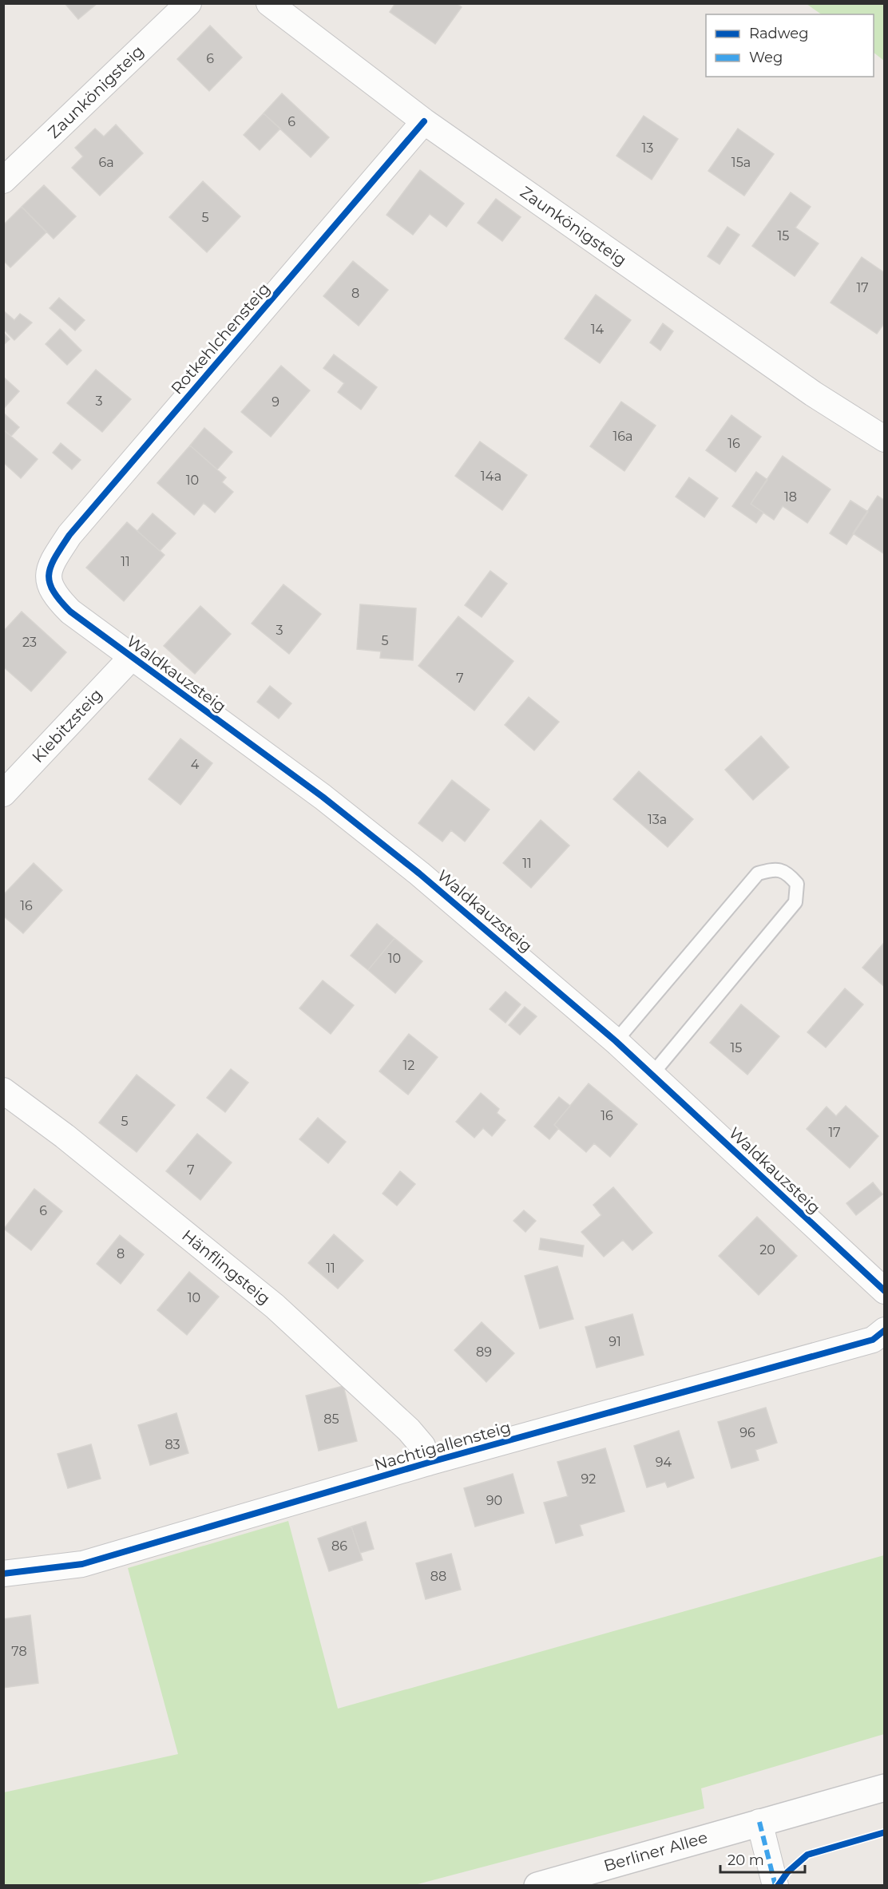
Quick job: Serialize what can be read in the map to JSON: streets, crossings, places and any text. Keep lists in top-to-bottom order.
{
  "streets": {
    "main road": ["Berliner Allee"],
    "street": [
      "Zaunkönigsteig",
      "Rotkehlchensteig",
      "Waldkauzsteig",
      "Kiebitzsteig",
      "Hänflingsteig",
      "Nachtigallensteig"
    ]
  },
  "crossings": [
    ["Zaunkönigsteig", "Rotkehlchensteig"],
    ["Rotkehlchensteig", "Waldkauzsteig"],
    ["Waldkauzsteig", "Kiebitzsteig"],
    ["Hänflingsteig", "Nachtigallensteig"]
  ],
  "house_numbers": [
    "6",
    "6",
    "13",
    "6a",
    "15a",
    "5",
    "15",
    "17",
    "8",
    "14",
    "3",
    "9",
    "16a",
    "16",
    "14a",
    "10",
    "18",
    "11",
    "3",
    "5",
    "23",
    "7",
    "4",
    "13a",
    "11",
    "16",
    "10",
    "15",
    "12",
    "16",
    "5",
    "17",
    "7",
    "6",
    "20",
    "8",
    "11",
    "10",
    "91",
    "89",
    "85",
    "96",
    "83",
    "94",
    "92",
    "90",
    "86",
    "88",
    "78"
  ],
  "legend": ["Radweg", "Weg"],
  "scale_bar": "20 m"
}
